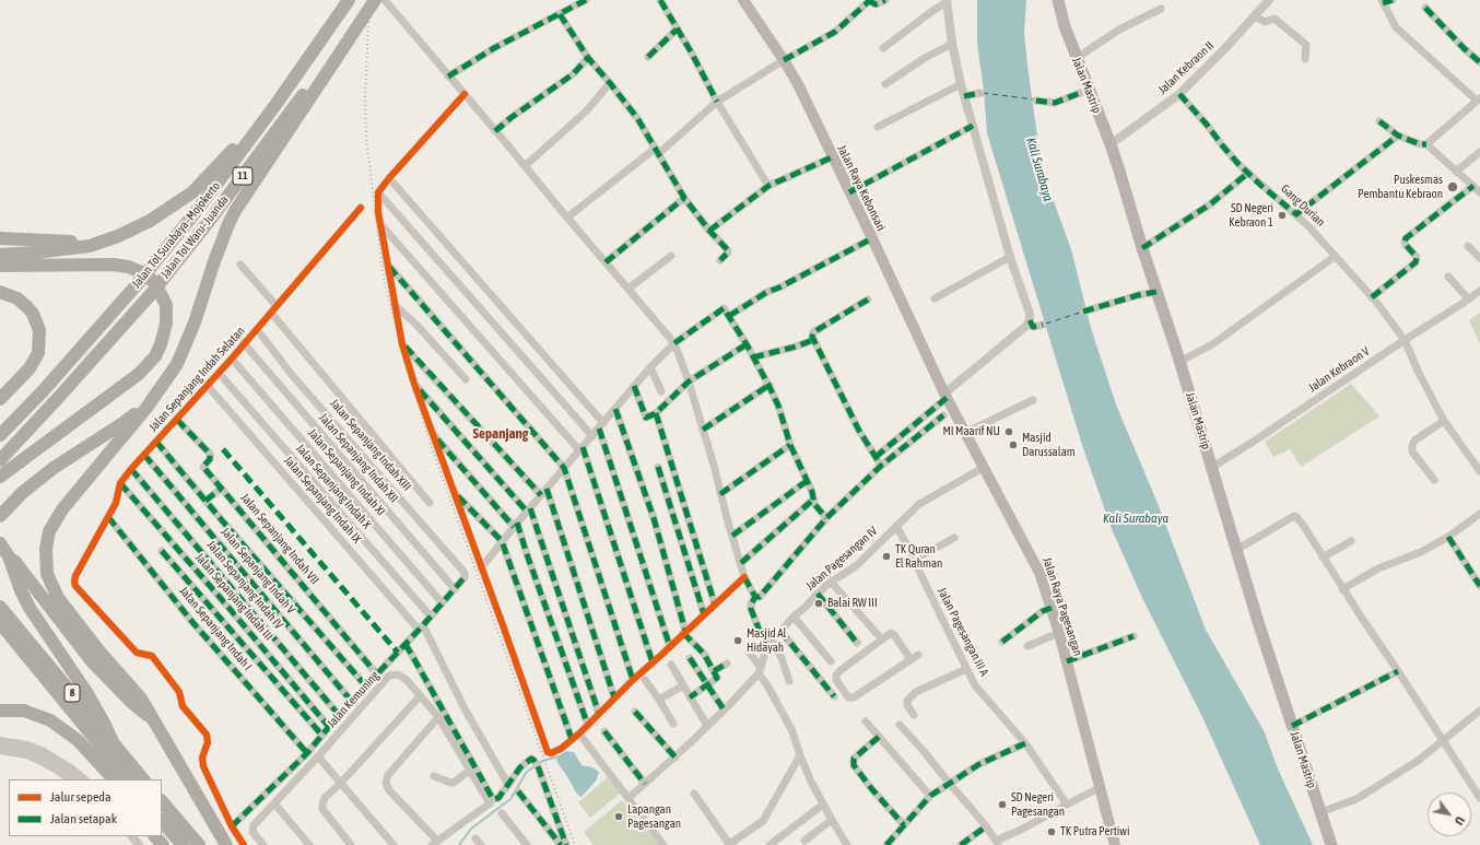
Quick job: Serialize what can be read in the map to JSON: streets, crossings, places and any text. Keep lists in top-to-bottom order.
{
  "streets": {
    "highway": [
      "11",
      "Jalan Tol Surabaya–Mojokerto",
      "Jalan Tol Waru–Juanda",
      "8"
    ],
    "main road": ["Jalan Mastrip", "Jalan Raya Kebonsari", "Jalan Raya Pagesangan"],
    "street": [
      "Jalan Kebraon II",
      "Gang Durian",
      "Jalan Kebraon V",
      "Jalan Sepanjang Indah Selatan",
      "Jalan Sepanjang Indah XIII",
      "Jalan Sepanjang Indah XII",
      "Jalan Sepanjang Indah XI",
      "Jalan Sepanjang Indah X",
      "Jalan Sepanjang Indah IX",
      "Jalan Sepanjang Indah VII",
      "Jalan Pagesangan IV",
      "Jalan Sepanjang Indah V",
      "Jalan Sepanjang Indah IV",
      "Jalan Sepanjang Indah III",
      "Jalan Sepanjang Indah I",
      "Jalan Pagesangan III A",
      "Jalan Kemuning"
    ]
  },
  "crossings": [
    ["Jalan Kebraon II", "Jalan Mastrip"],
    ["Jalan Kebraon II", "Gang Durian"],
    ["Jalan Mastrip", "Jalan Kebraon V"],
    ["Jalan Raya Kebonsari", "Jalan Raya Pagesangan"],
    ["Gang Durian", "Jalan Kebraon V"],
    ["Jalan Sepanjang Indah Selatan", "Jalan Sepanjang Indah XIII"],
    ["Jalan Sepanjang Indah Selatan", "Jalan Sepanjang Indah XII"],
    ["Jalan Sepanjang Indah Selatan", "Jalan Sepanjang Indah XI"],
    ["Jalan Sepanjang Indah Selatan", "Jalan Sepanjang Indah X"],
    ["Jalan Sepanjang Indah Selatan", "Jalan Sepanjang Indah IX"],
    ["Jalan Sepanjang Indah Selatan", "Jalan Sepanjang Indah VII"],
    ["Jalan Sepanjang Indah Selatan", "Jalan Sepanjang Indah V"],
    ["Jalan Sepanjang Indah Selatan", "Jalan Sepanjang Indah IV"],
    ["Jalan Sepanjang Indah Selatan", "Jalan Sepanjang Indah III"],
    ["Jalan Sepanjang Indah Selatan", "Jalan Sepanjang Indah I"],
    ["Jalan Sepanjang Indah XIII", "Jalan Sepanjang Indah XII"],
    ["Jalan Pagesangan IV", "Jalan Raya Pagesangan"],
    ["Jalan Pagesangan IV", "Jalan Pagesangan III A"]
  ],
  "districts": ["Sepanjang"],
  "water": ["Kali Surabaya"],
  "places": [
    "Puskesmas Pembantu Kebraon",
    "SD Negeri Kebraon 1",
    "MI Maarif NU",
    "Masjid Darussalam",
    "TK Quran El Rahman",
    "Balai RW III",
    "Masjid Al Hidayah",
    "SD Negeri Pagesangan",
    "Lapangan Pagesangan",
    "TK Putra Pertiwi"
  ],
  "legend": ["Jalur sepeda", "Jalan setapak"],
  "north": "bottom right"
}
